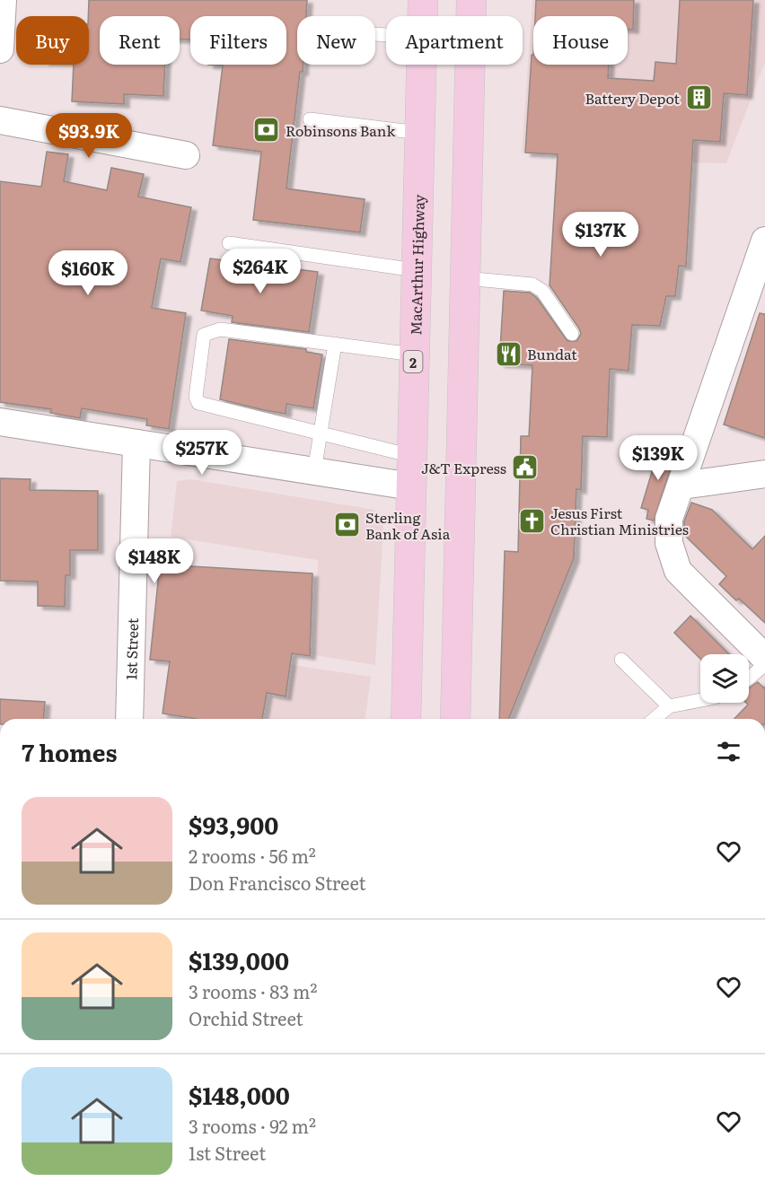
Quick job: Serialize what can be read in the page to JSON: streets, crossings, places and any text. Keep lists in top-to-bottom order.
{
  "streets": {
    "highway": ["MacArthur Highway", "2"],
    "street": ["1st Street"]
  },
  "places": {
    "building": ["Battery Depot"],
    "bank": ["Robinsons Bank", "Sterling Bank of Asia"],
    "restaurant": ["Bundat"],
    "public building": ["J&T Express"],
    "church": ["Jesus First Christian Ministries"]
  },
  "page": {
    "chip": [
      "Buy",
      "Rent",
      "Filters",
      "New",
      "Apartment",
      "House"
    ],
    "price": [
      "$93.9K",
      "$137K",
      "$264K",
      "$160K",
      "$257K",
      "$139K",
      "$148K"
    ],
    "heading": "7 homes",
    "list": [
      {
        "name": "$93,900",
        "note": "2 rooms · 56 m² · Don Francisco Street"
      },
      {
        "name": "$139,000",
        "note": "3 rooms · 83 m² · Orchid Street"
      },
      {
        "name": "$148,000",
        "note": "3 rooms · 92 m² · 1st Street"
      }
    ]
  }
}
